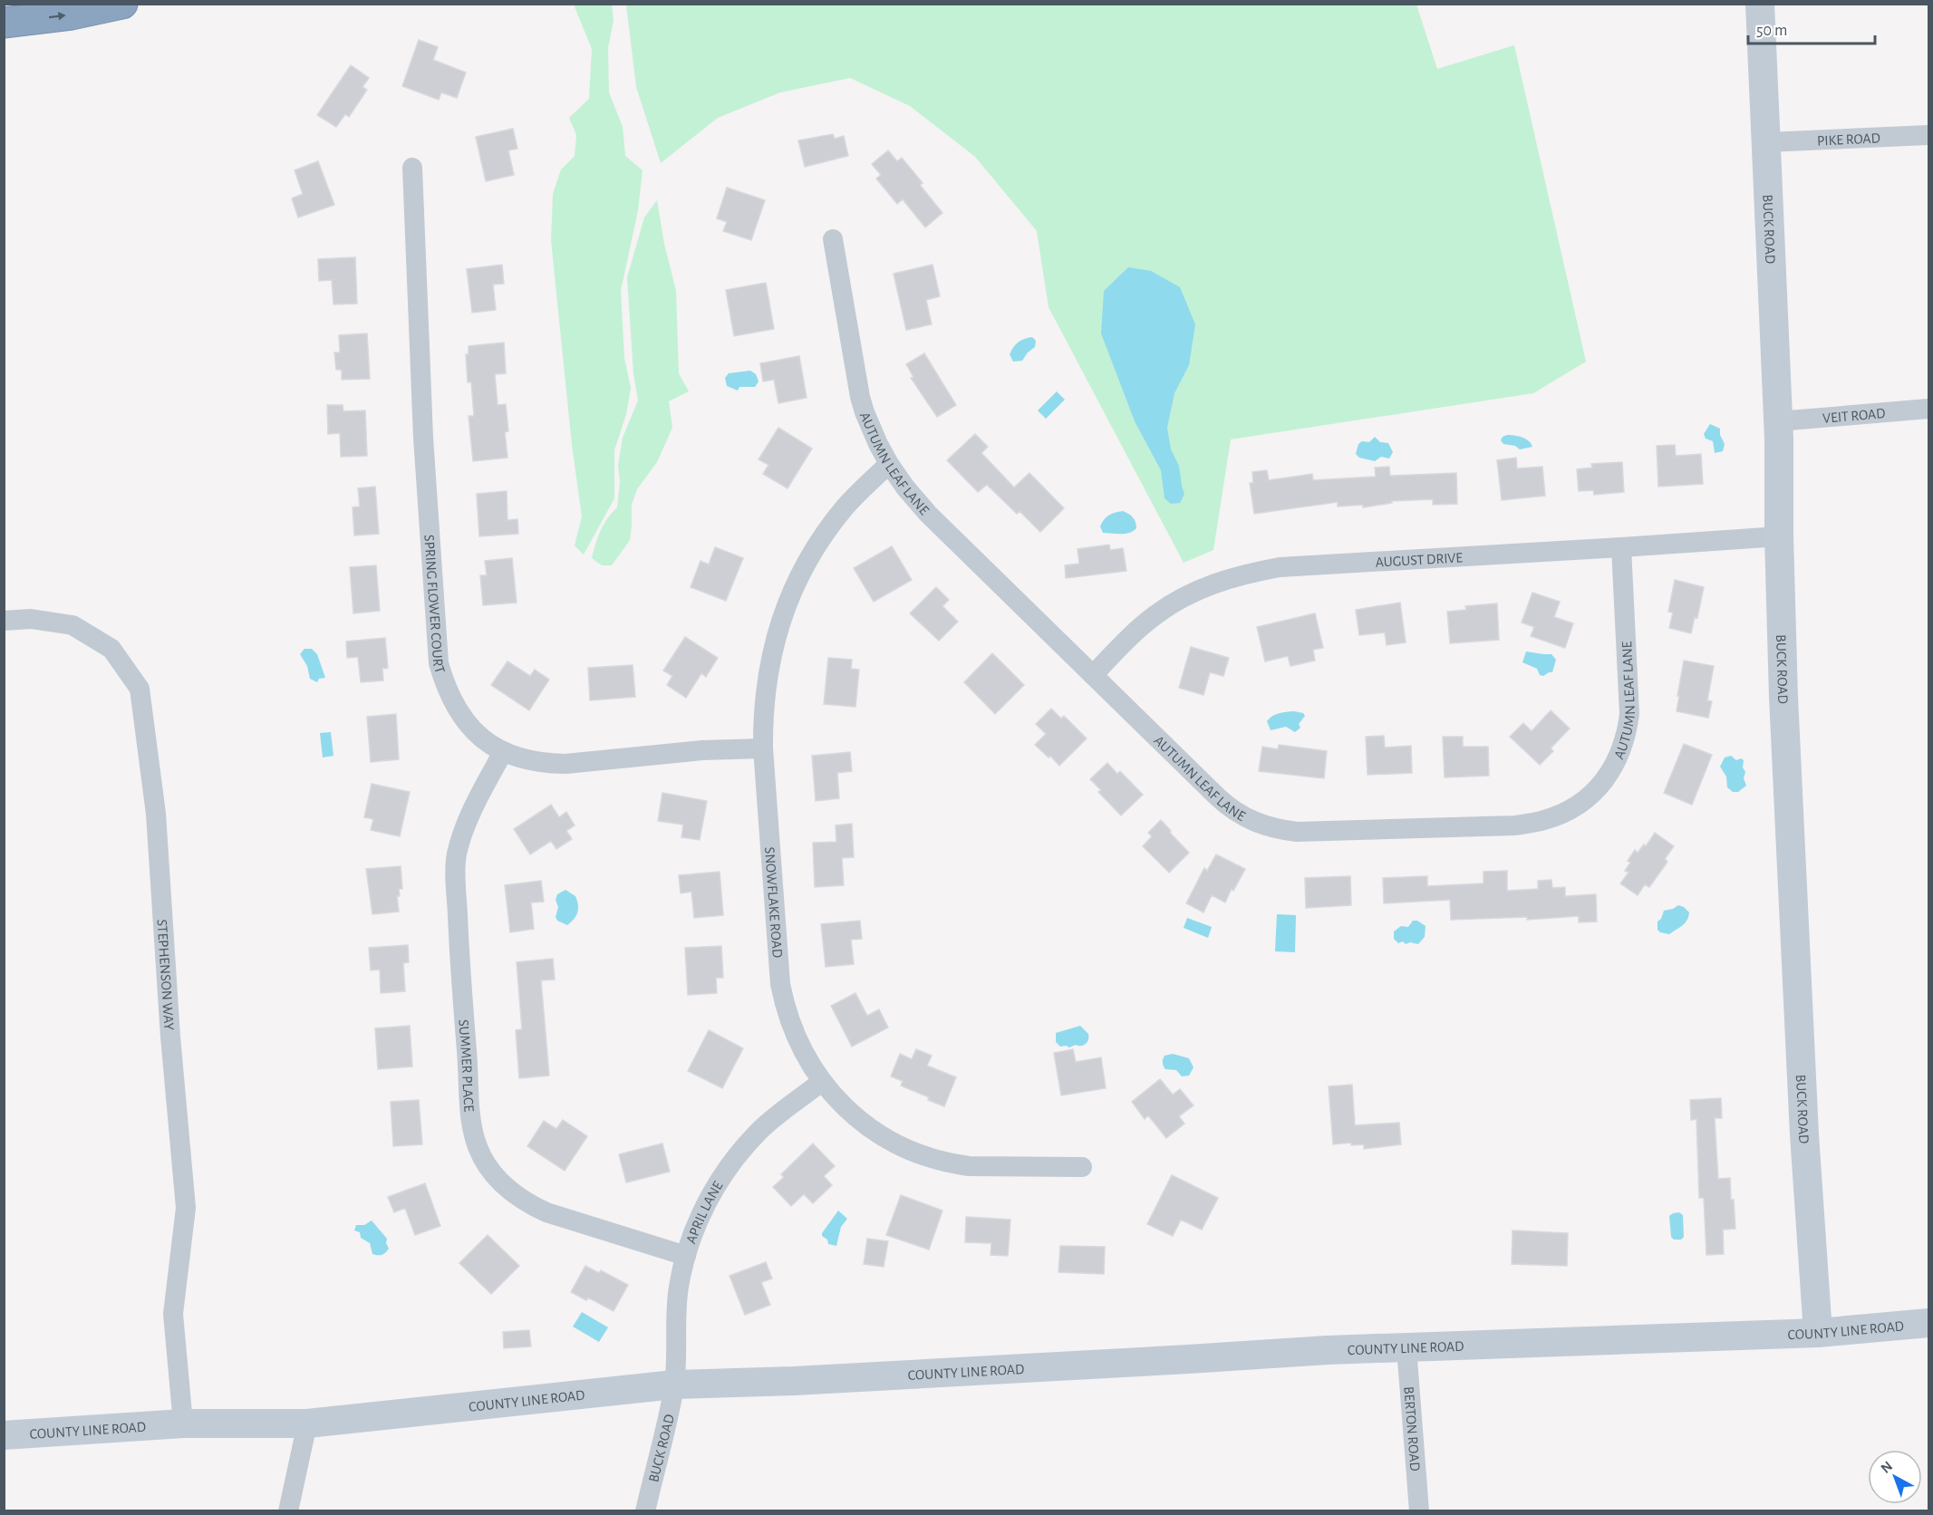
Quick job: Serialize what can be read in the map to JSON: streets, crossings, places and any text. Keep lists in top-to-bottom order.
{
  "streets": {
    "main road": ["BUCK ROAD", "COUNTY LINE ROAD"],
    "street": [
      "PIKE ROAD",
      "VEIT ROAD",
      "AUTUMN LEAF LANE",
      "AUGUST DRIVE",
      "SPRING FLOWER COURT",
      "SNOWFLAKE ROAD",
      "STEPHENSON WAY",
      "SUMMER PLACE",
      "APRIL LANE",
      "BERTON ROAD"
    ]
  },
  "crossings": [
    ["PIKE ROAD", "BUCK ROAD"],
    ["BUCK ROAD", "VEIT ROAD"],
    ["BUCK ROAD", "AUGUST DRIVE"],
    ["BUCK ROAD", "APRIL LANE"],
    ["BUCK ROAD", "COUNTY LINE ROAD"],
    ["AUTUMN LEAF LANE", "AUGUST DRIVE"],
    ["AUTUMN LEAF LANE", "SNOWFLAKE ROAD"],
    ["SPRING FLOWER COURT", "SNOWFLAKE ROAD"],
    ["SPRING FLOWER COURT", "SUMMER PLACE"],
    ["SNOWFLAKE ROAD", "APRIL LANE"],
    ["STEPHENSON WAY", "COUNTY LINE ROAD"],
    ["SUMMER PLACE", "APRIL LANE"],
    ["APRIL LANE", "COUNTY LINE ROAD"],
    ["COUNTY LINE ROAD", "BERTON ROAD"]
  ],
  "scale_bar": "50 m",
  "north": "top left"
}
